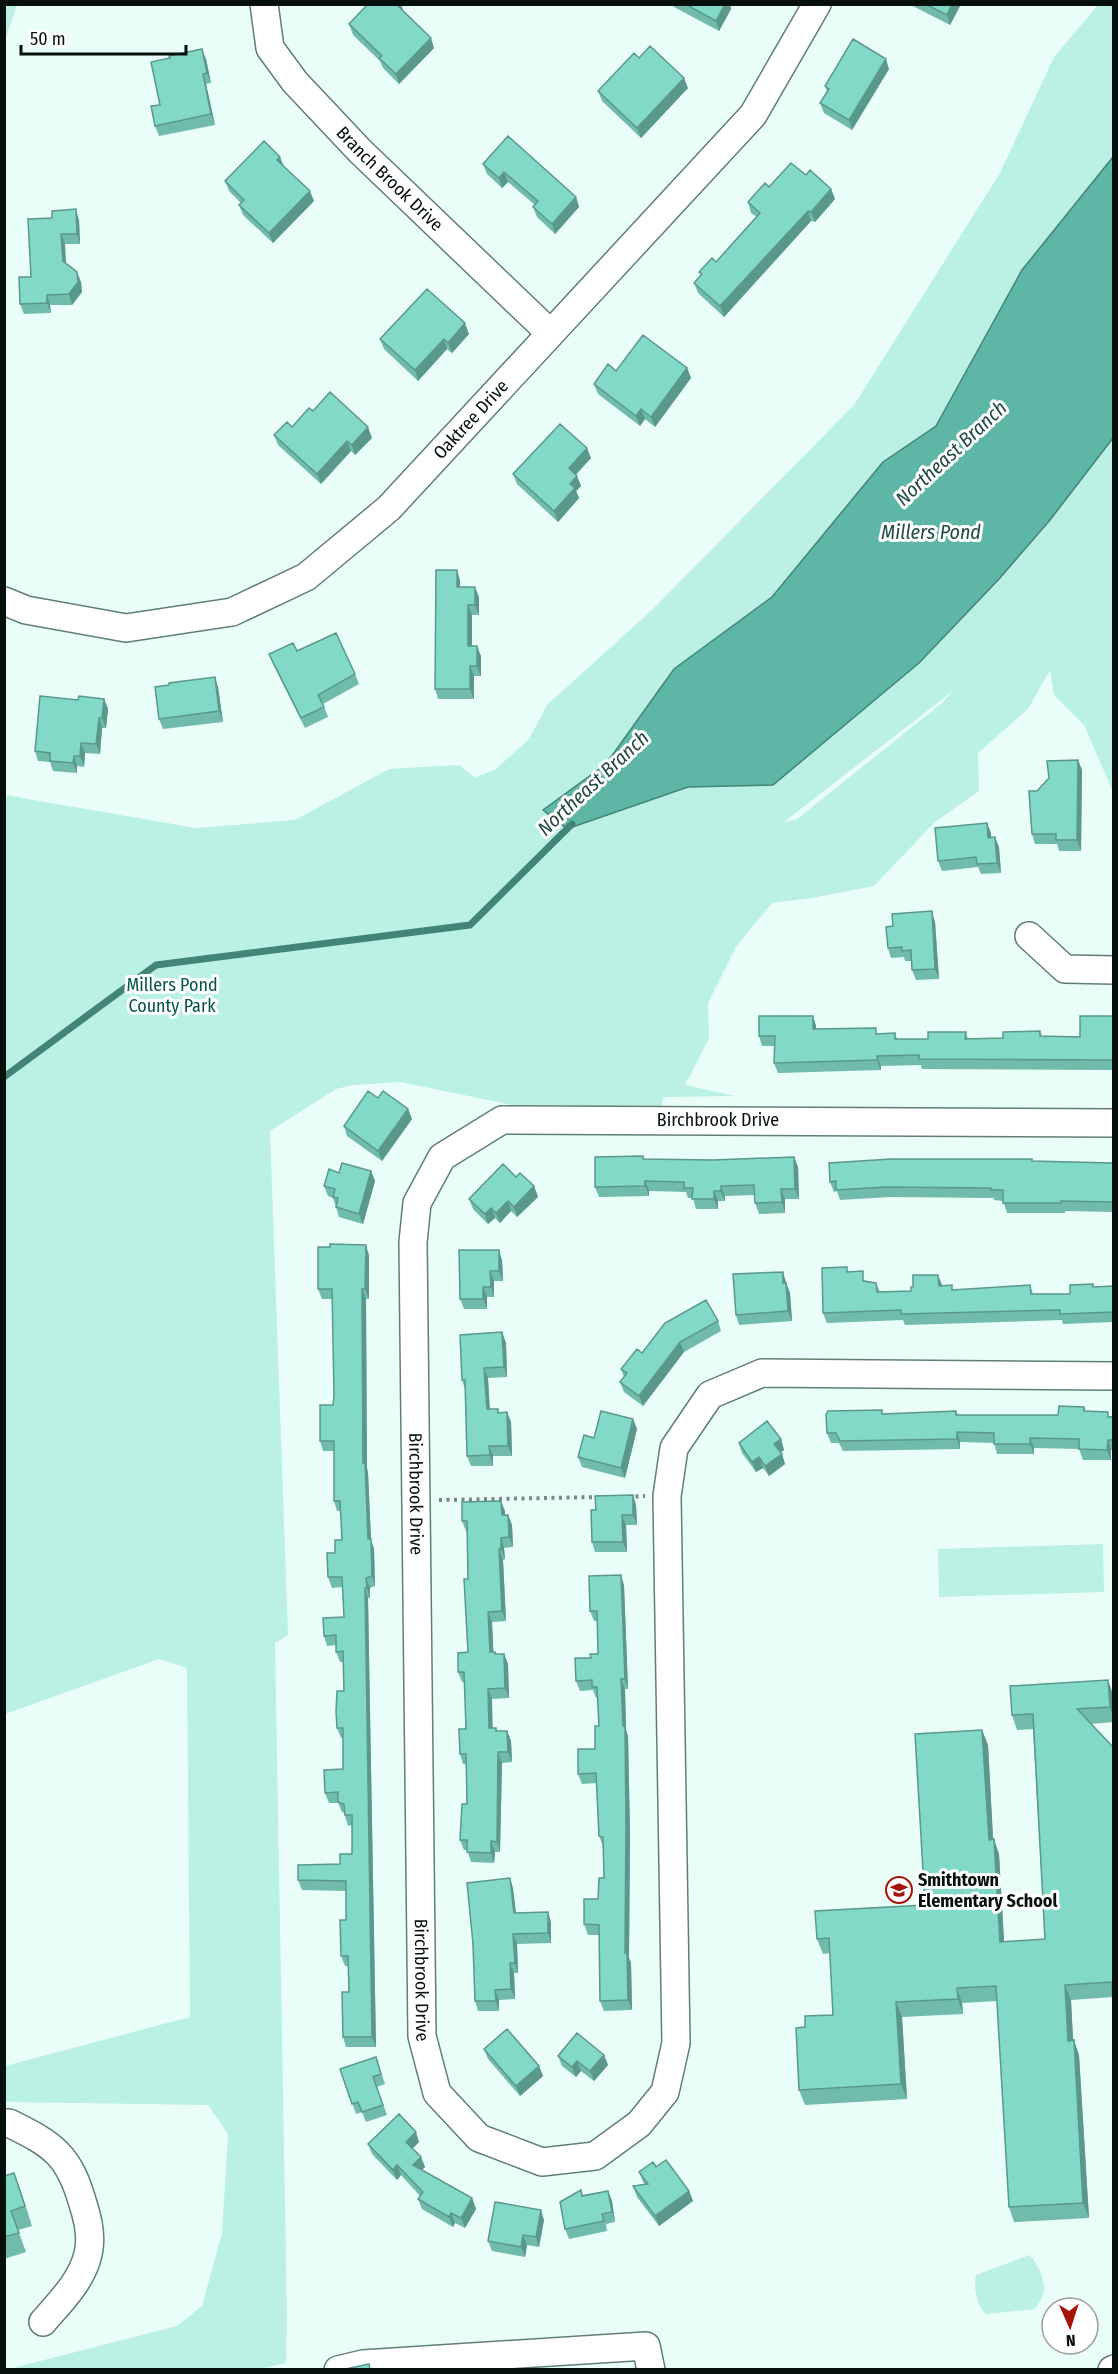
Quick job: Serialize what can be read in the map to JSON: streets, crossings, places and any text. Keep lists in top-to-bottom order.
{
  "streets": {
    "street": ["Branch Brook Drive", "Oaktree Drive", "Birchbrook Drive"]
  },
  "crossings": [
    ["Branch Brook Drive", "Oaktree Drive"]
  ],
  "water": ["Northeast Branch", "Millers Pond"],
  "parks": ["Millers Pond County Park"],
  "places": {
    "school or university": ["Smithtown Elementary School"]
  },
  "scale_bar": "50 m",
  "north": "bottom"
}
